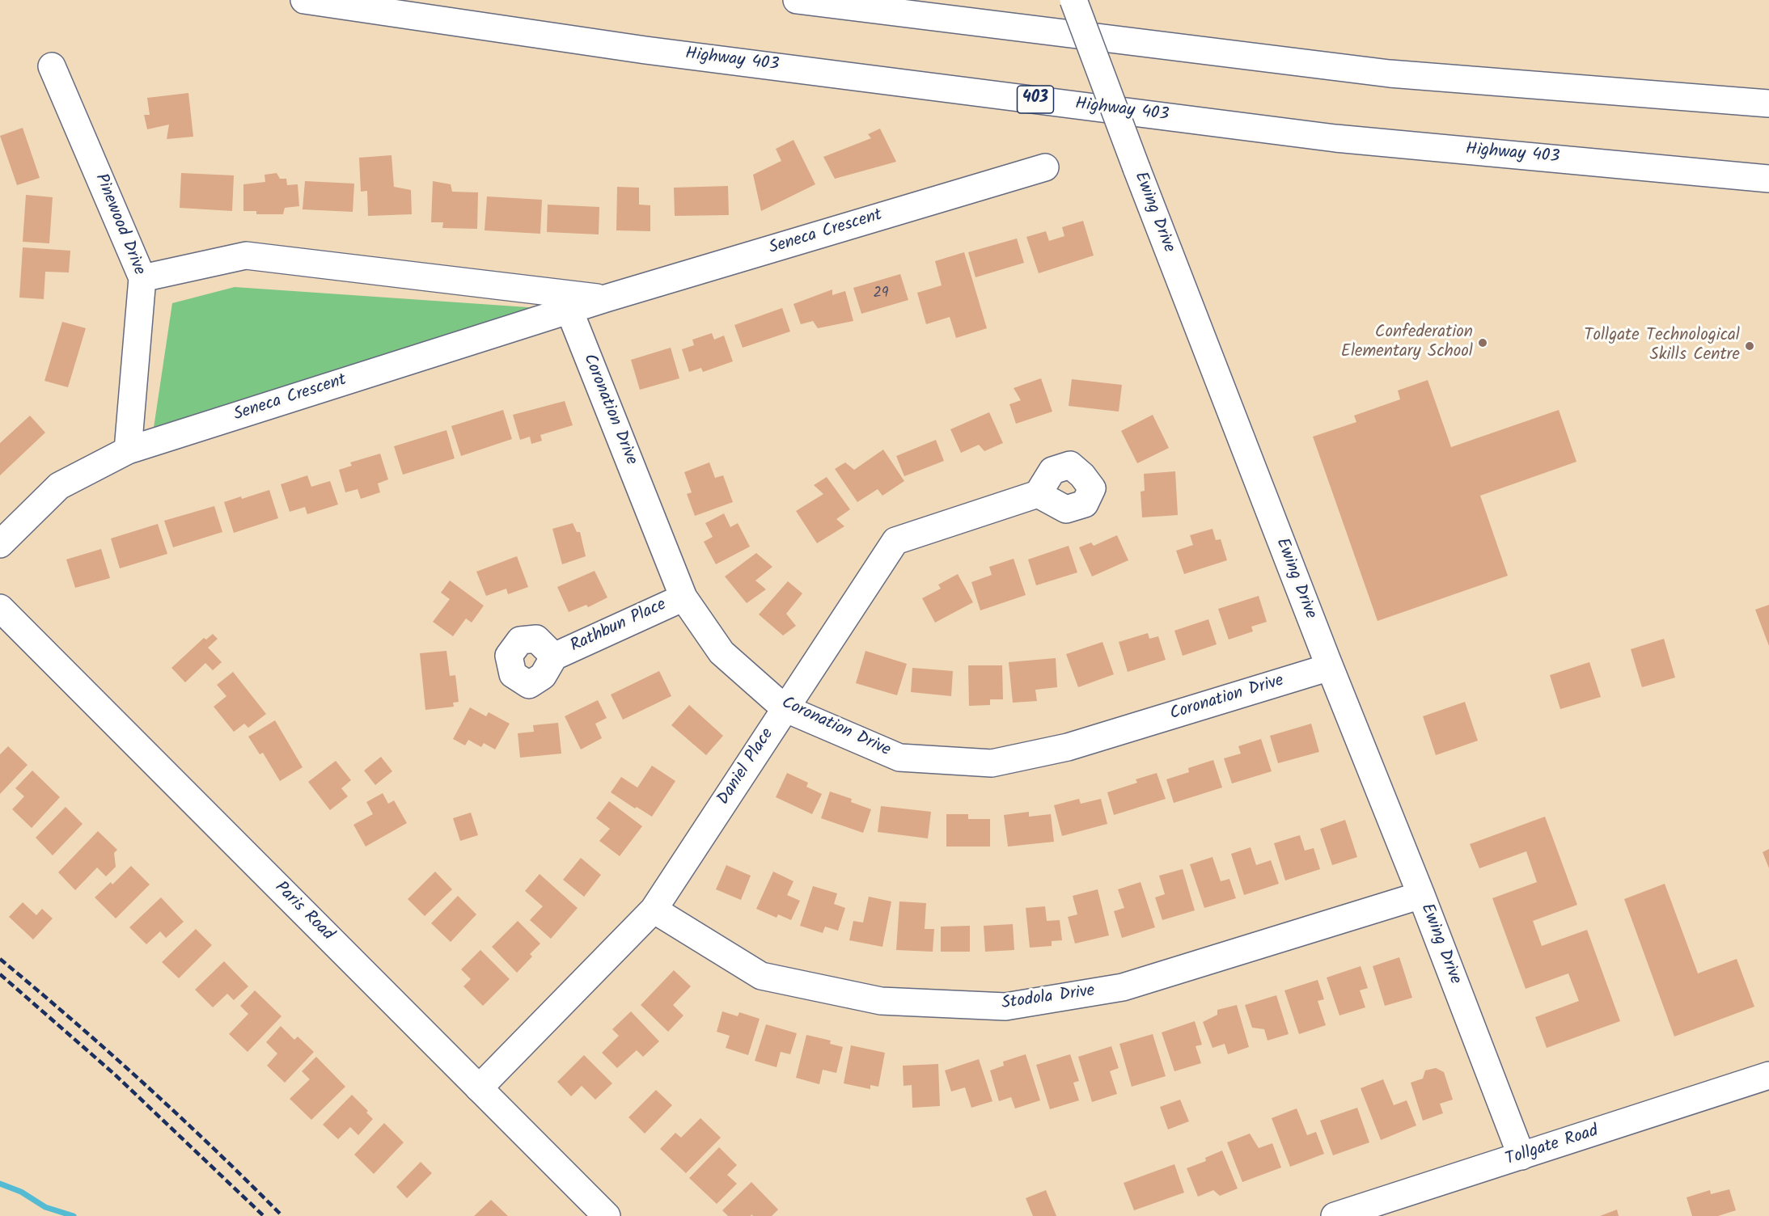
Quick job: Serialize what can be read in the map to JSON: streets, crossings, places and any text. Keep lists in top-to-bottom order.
{
  "streets": {
    "main road": [
      "Highway 403",
      "403",
      "Ewing Drive",
      "Pinewood Drive",
      "Seneca Crescent",
      "Coronation Drive",
      "Rathbun Place",
      "Daniel Place",
      "Paris Road",
      "Stodola Drive",
      "Tollgate Road"
    ]
  },
  "crossings": [
    ["Ewing Drive", "Coronation Drive"],
    ["Ewing Drive", "Stodola Drive"],
    ["Ewing Drive", "Tollgate Road"],
    ["Pinewood Drive", "Seneca Crescent"],
    ["Seneca Crescent", "Coronation Drive"],
    ["Coronation Drive", "Rathbun Place"],
    ["Coronation Drive", "Daniel Place"],
    ["Daniel Place", "Paris Road"],
    ["Daniel Place", "Stodola Drive"]
  ],
  "places": ["Confederation Elementary School", "Tollgate Technological Skills Centre"],
  "house_numbers": ["29"]
}
